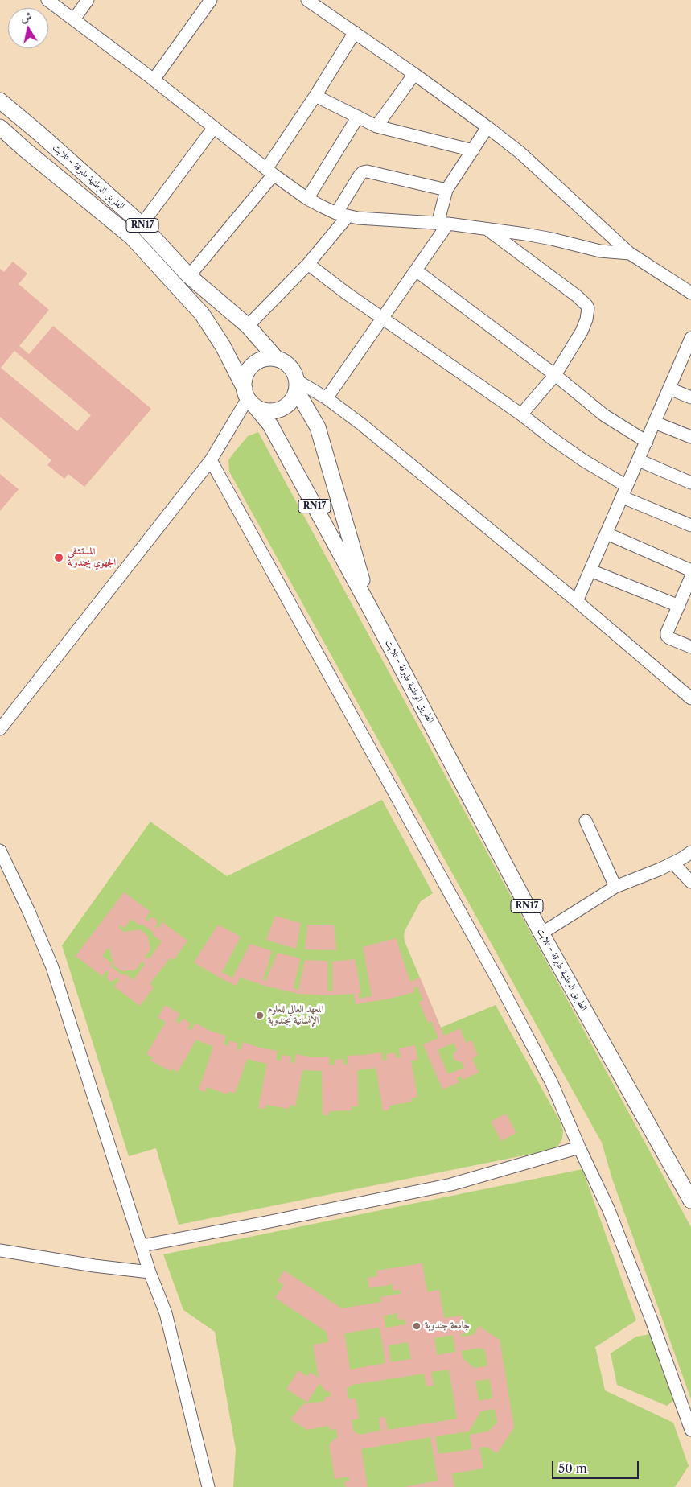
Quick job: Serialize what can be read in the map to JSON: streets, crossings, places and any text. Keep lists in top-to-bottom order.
{
  "streets": {
    "main road": ["الطريق الوطنية طبرقة - تلابت", "RN17"]
  },
  "crossings": [
    ["الطريق الوطنية طبرقة - تلابت", "RN17"]
  ],
  "places": ["المستشفى الجهوي بجندوبة", "المعهد العالي للعلوم الإنسانية بجندوبة", "جامعة جندوبة"],
  "scale_bar": "50 m",
  "north": "top"
}
